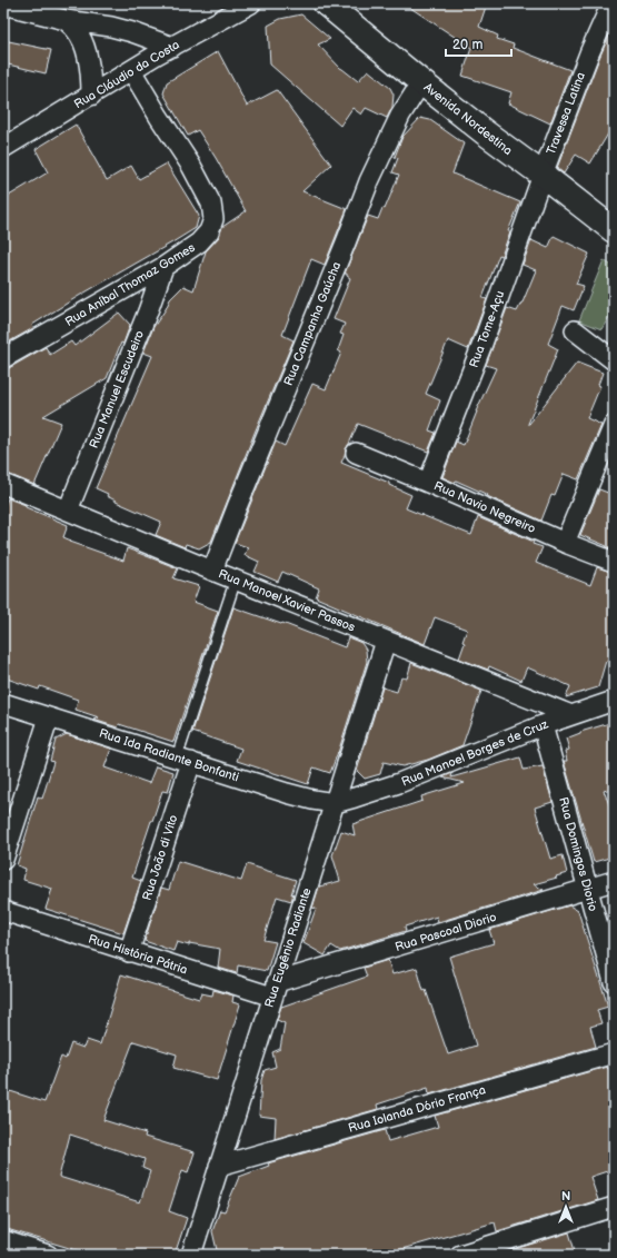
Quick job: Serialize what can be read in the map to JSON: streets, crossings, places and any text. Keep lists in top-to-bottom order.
{
  "streets": {
    "main road": ["Avenida Nordestina"],
    "street": [
      "Rua Cláudio da Costa",
      "Travessa Latina",
      "Rua Aníbal Thomaz Gomes",
      "Rua Campanha Gaúcha",
      "Rua Tome-Açu",
      "Rua Manuel Escudeiro",
      "Rua Navio Negreiro",
      "Rua Manoel Xavier Passos",
      "Rua Manoel Borges de Cruz",
      "Rua Ida Radiante Bonfanti",
      "Rua Domingos Diorio",
      "Rua João di Vito",
      "Rua Pascoal Diorio",
      "Rua Eugênio Radiante",
      "Rua História Pátria",
      "Rua Iolanda Dório França"
    ]
  },
  "crossings": [
    ["Rua Cláudio da Costa", "Rua Aníbal Thomaz Gomes"],
    ["Travessa Latina", "Avenida Nordestina"],
    ["Travessa Latina", "Rua Tome-Açu"],
    ["Avenida Nordestina", "Rua Campanha Gaúcha"],
    ["Avenida Nordestina", "Rua Tome-Açu"],
    ["Rua Aníbal Thomaz Gomes", "Rua Manuel Escudeiro"],
    ["Rua Campanha Gaúcha", "Rua Manoel Xavier Passos"],
    ["Rua Tome-Açu", "Rua Navio Negreiro"],
    ["Rua Manuel Escudeiro", "Rua Manoel Xavier Passos"],
    ["Rua Manoel Xavier Passos", "Rua Manoel Borges de Cruz"],
    ["Rua Manoel Xavier Passos", "Rua Eugênio Radiante"],
    ["Rua Manoel Borges de Cruz", "Rua Ida Radiante Bonfanti"],
    ["Rua Manoel Borges de Cruz", "Rua Domingos Diorio"],
    ["Rua Manoel Borges de Cruz", "Rua Eugênio Radiante"],
    ["Rua Ida Radiante Bonfanti", "Rua João di Vito"],
    ["Rua Ida Radiante Bonfanti", "Rua Eugênio Radiante"],
    ["Rua Domingos Diorio", "Rua Pascoal Diorio"],
    ["Rua João di Vito", "Rua História Pátria"],
    ["Rua Pascoal Diorio", "Rua Eugênio Radiante"],
    ["Rua Pascoal Diorio", "Rua História Pátria"],
    ["Rua Eugênio Radiante", "Rua História Pátria"],
    ["Rua Eugênio Radiante", "Rua Iolanda Dório França"]
  ],
  "scale_bar": "20 m",
  "north": "top"
}
